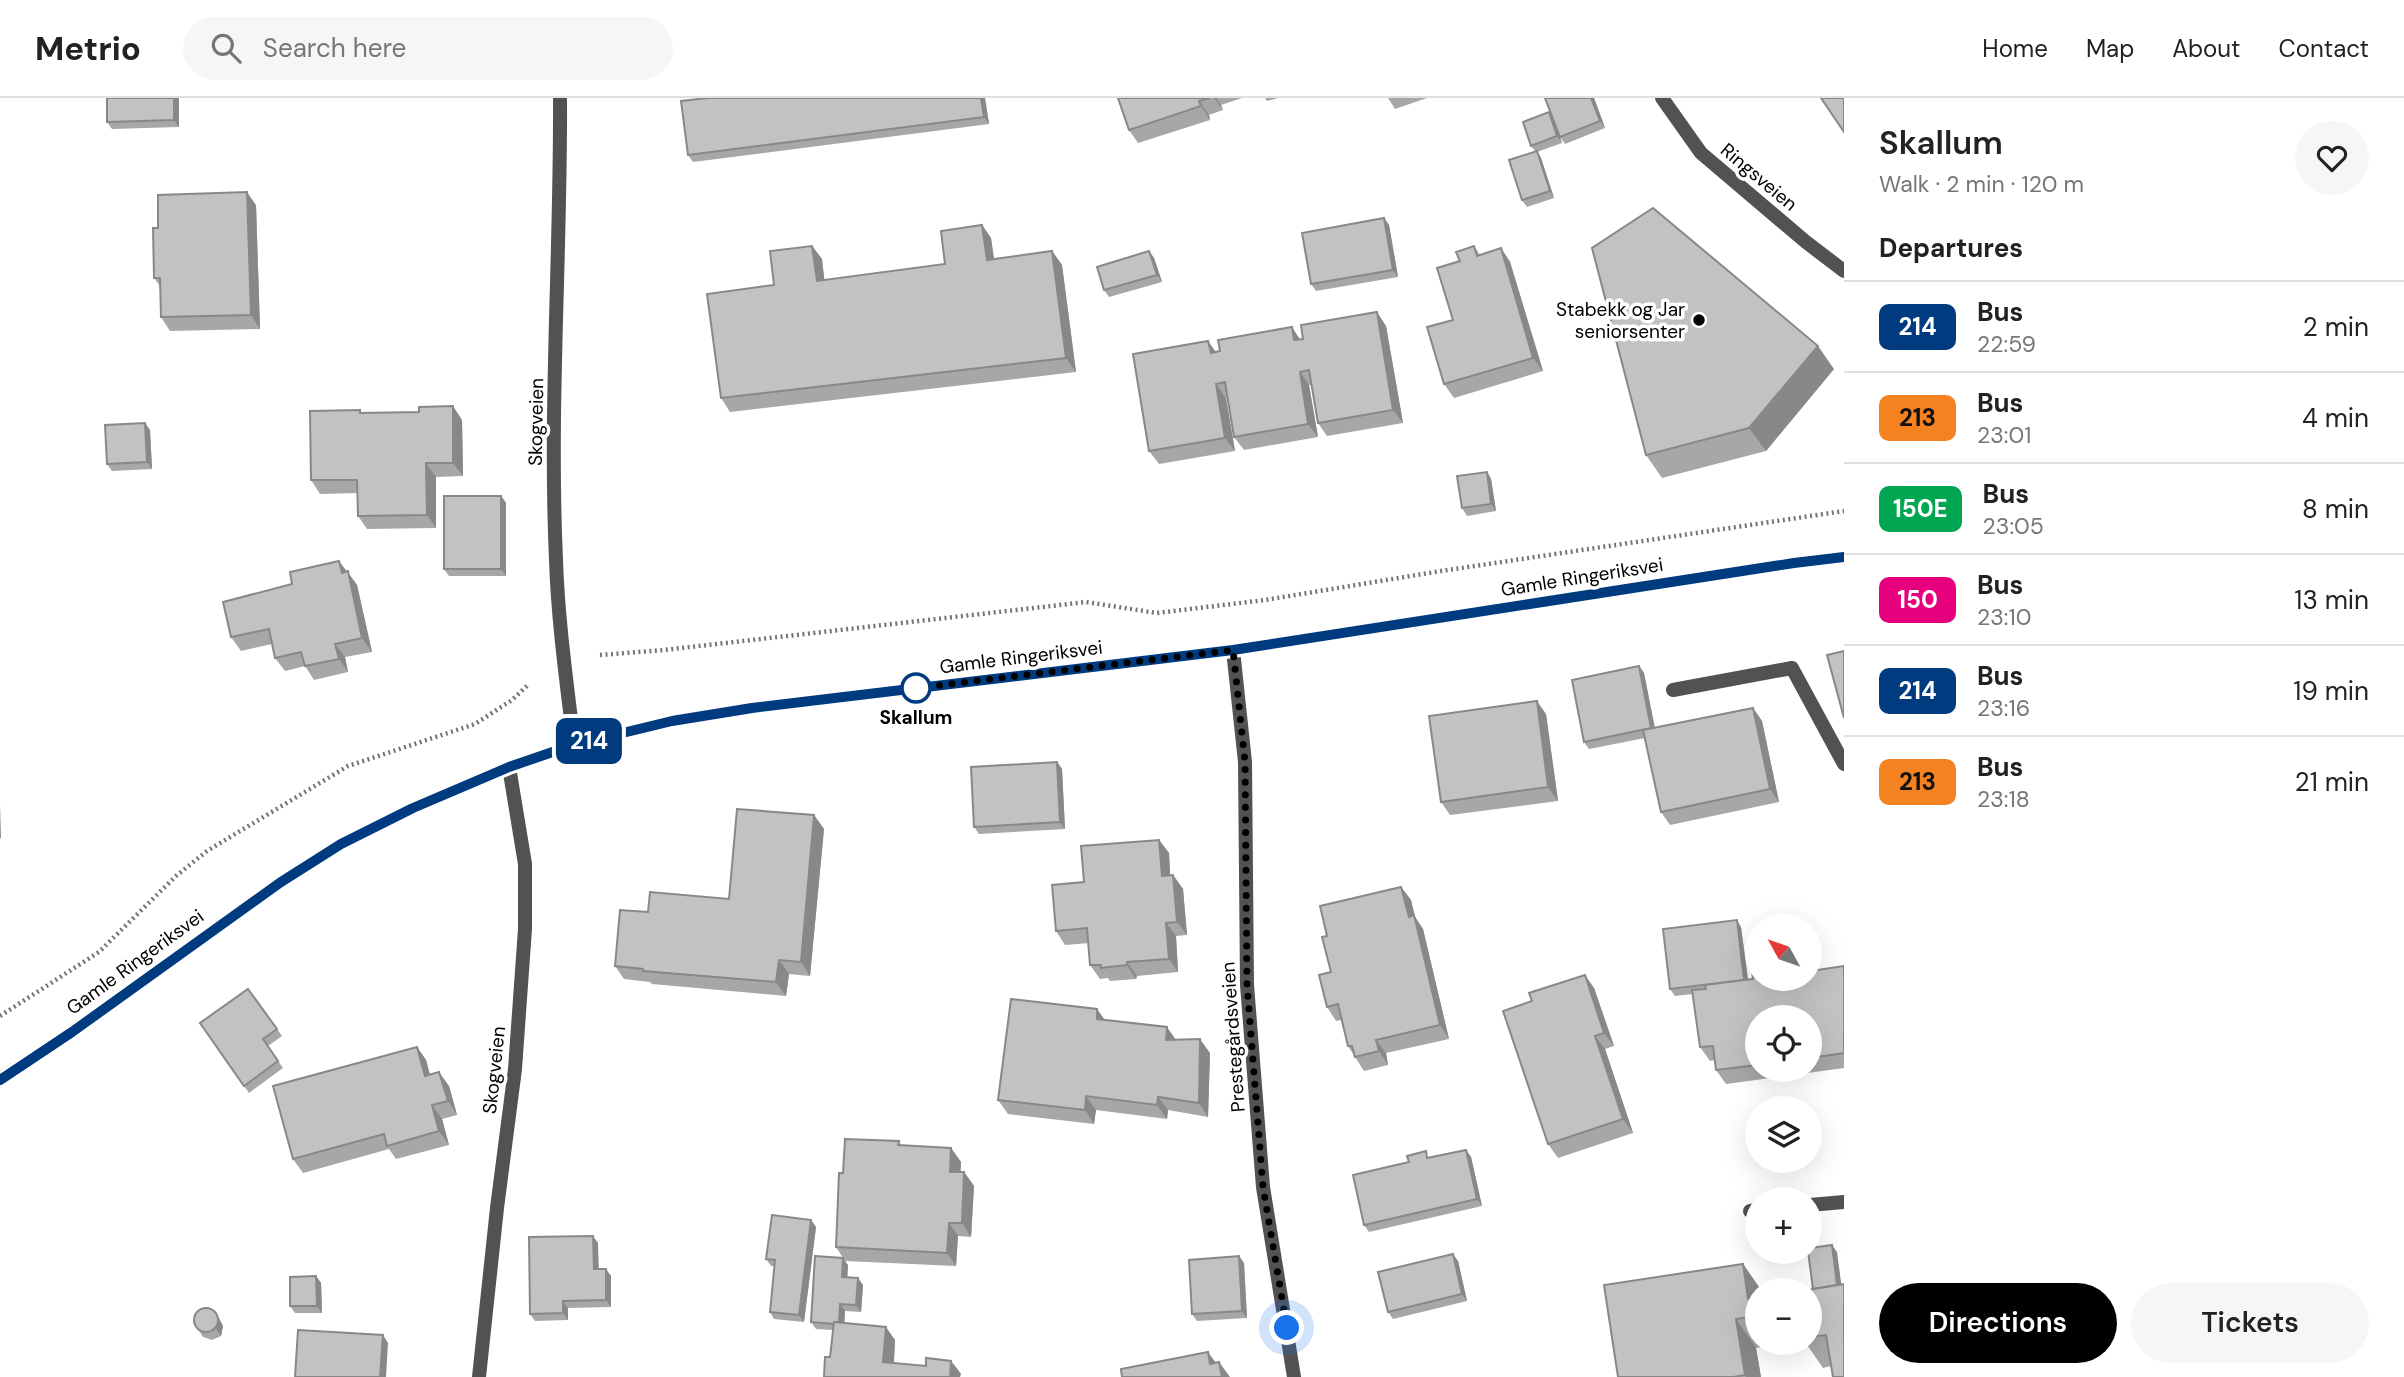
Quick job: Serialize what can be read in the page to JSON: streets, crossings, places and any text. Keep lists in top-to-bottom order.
{
  "streets": {
    "main road": ["Gamle Ringeriksvei"],
    "street": ["Ringsveien", "Skogveien", "Prestegårdsveien"]
  },
  "crossings": [
    ["Skogveien", "Gamle Ringeriksvei"],
    ["Gamle Ringeriksvei", "Prestegårdsveien"]
  ],
  "places": ["Stabekk og Jar seniorsenter", "Skallum"],
  "lines": ["bus line 214"],
  "north": "top left",
  "page": {
    "header": "Metrio",
    "search": "Search here",
    "nav": [
      "Home",
      "Map",
      "About",
      "Contact"
    ],
    "on_map": "214",
    "heading": [
      ["Skallum", "Walk · 2 min · 120 m"],
      "Departures"
    ],
    "list": [
      {
        "mark": "214",
        "name": "Bus",
        "note": "22:59",
        "value": "2 min"
      },
      {
        "mark": "213",
        "name": "Bus",
        "note": "23:01",
        "value": "4 min"
      },
      {
        "mark": "150E",
        "name": "Bus",
        "note": "23:05",
        "value": "8 min"
      },
      {
        "mark": "150",
        "name": "Bus",
        "note": "23:10",
        "value": "13 min"
      },
      {
        "mark": "214",
        "name": "Bus",
        "note": "23:16",
        "value": "19 min"
      },
      {
        "mark": "213",
        "name": "Bus",
        "note": "23:18",
        "value": "21 min"
      }
    ],
    "map_buttons": ["+", "−"],
    "buttons": ["Directions", "Tickets"]
  }
}
